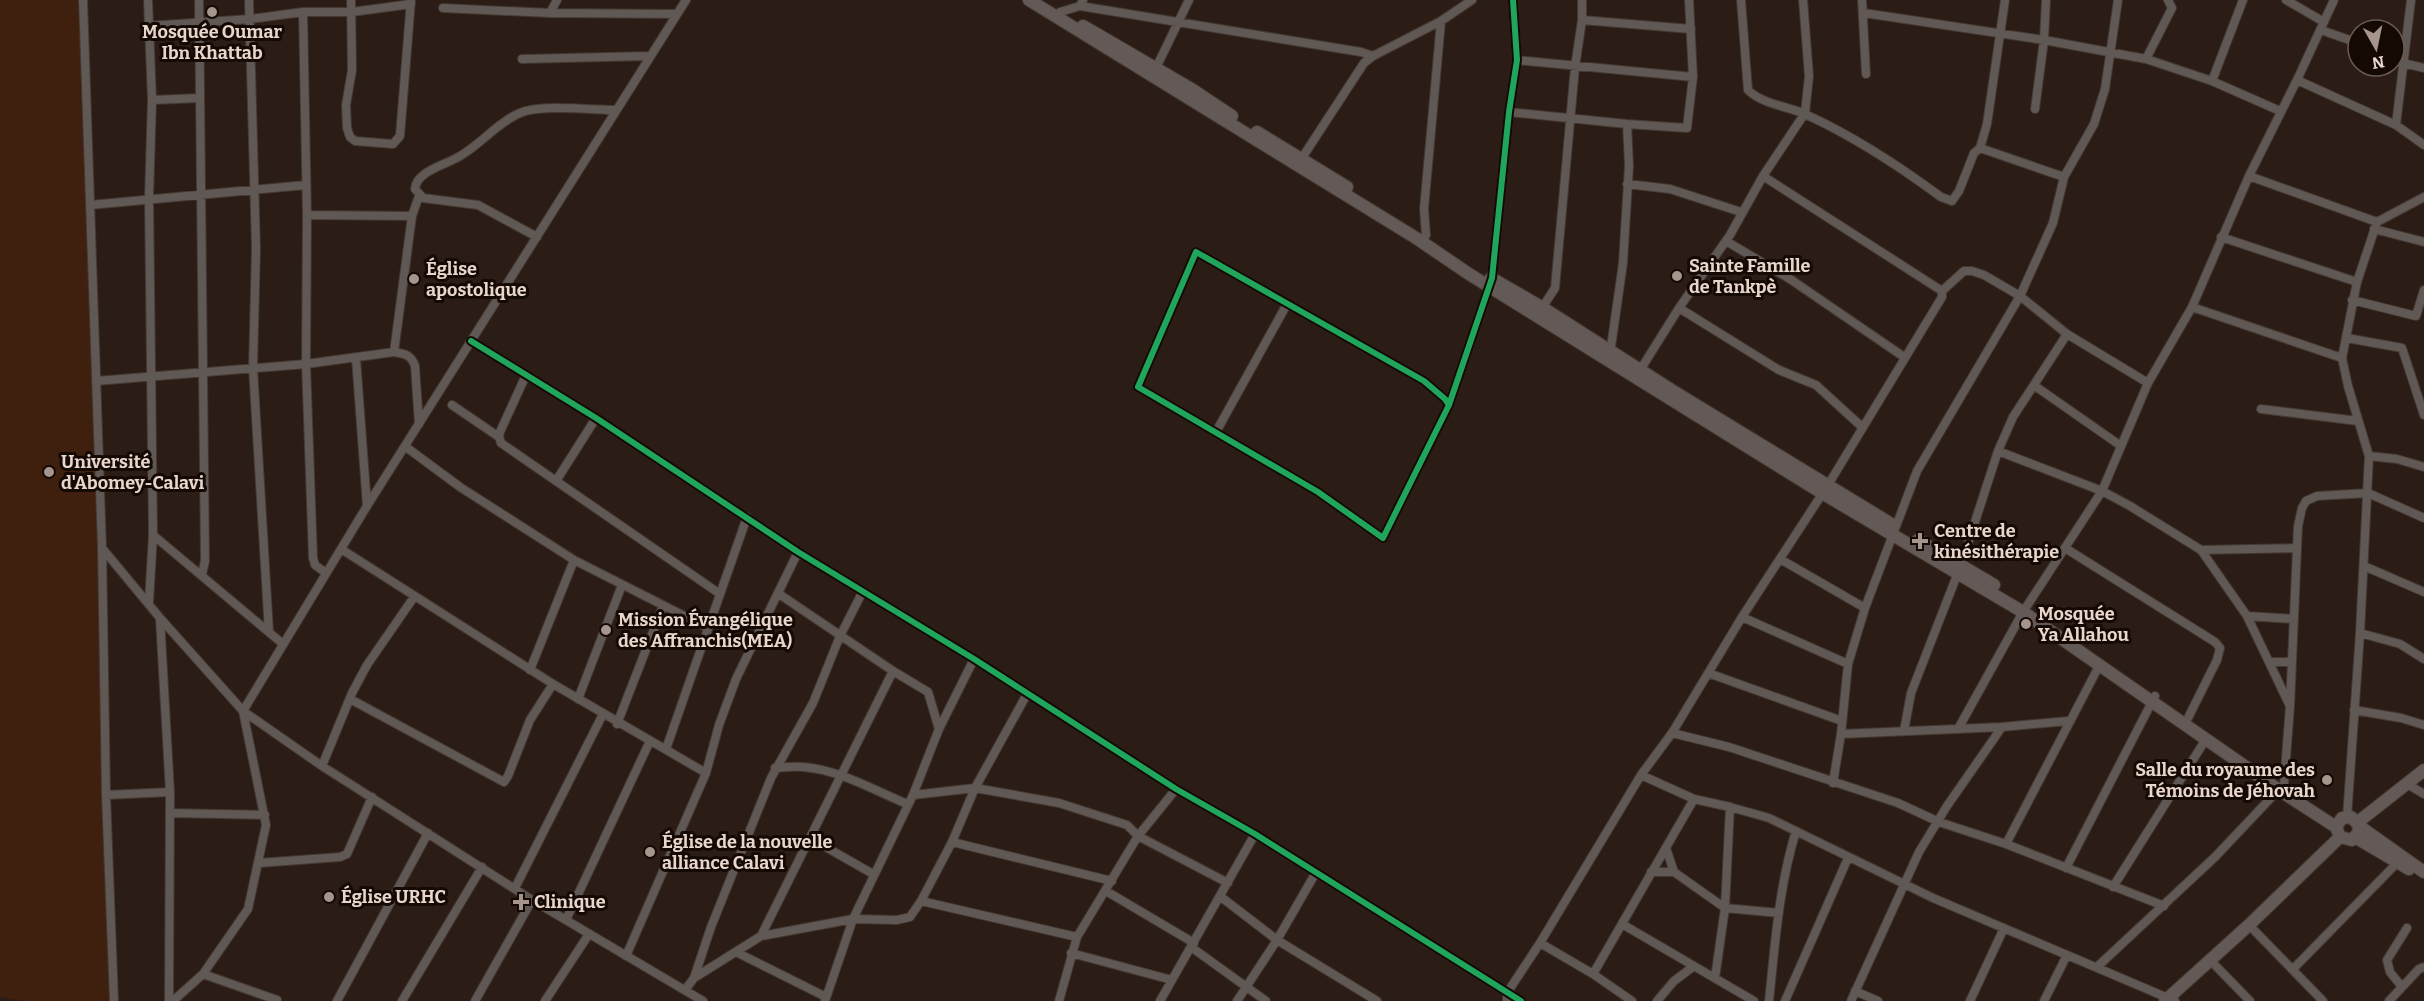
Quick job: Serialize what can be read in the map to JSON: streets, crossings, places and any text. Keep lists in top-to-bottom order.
{
  "places": {
    "other": [
      "Mosquée Oumar Ibn Khattab",
      "Sainte Famille de Tankpè",
      "Église apostolique",
      "Université d'Abomey-Calavi",
      "Mosquée Ya Allahou",
      "Mission Évangélique des Affranchis(MEA)",
      "Salle du royaume des Témoins de Jéhovah",
      "Église de la nouvelle alliance Calavi",
      "Église URHC"
    ],
    "health": ["Centre de kinésithérapie", "Clinique"]
  },
  "north": "bottom"
}
